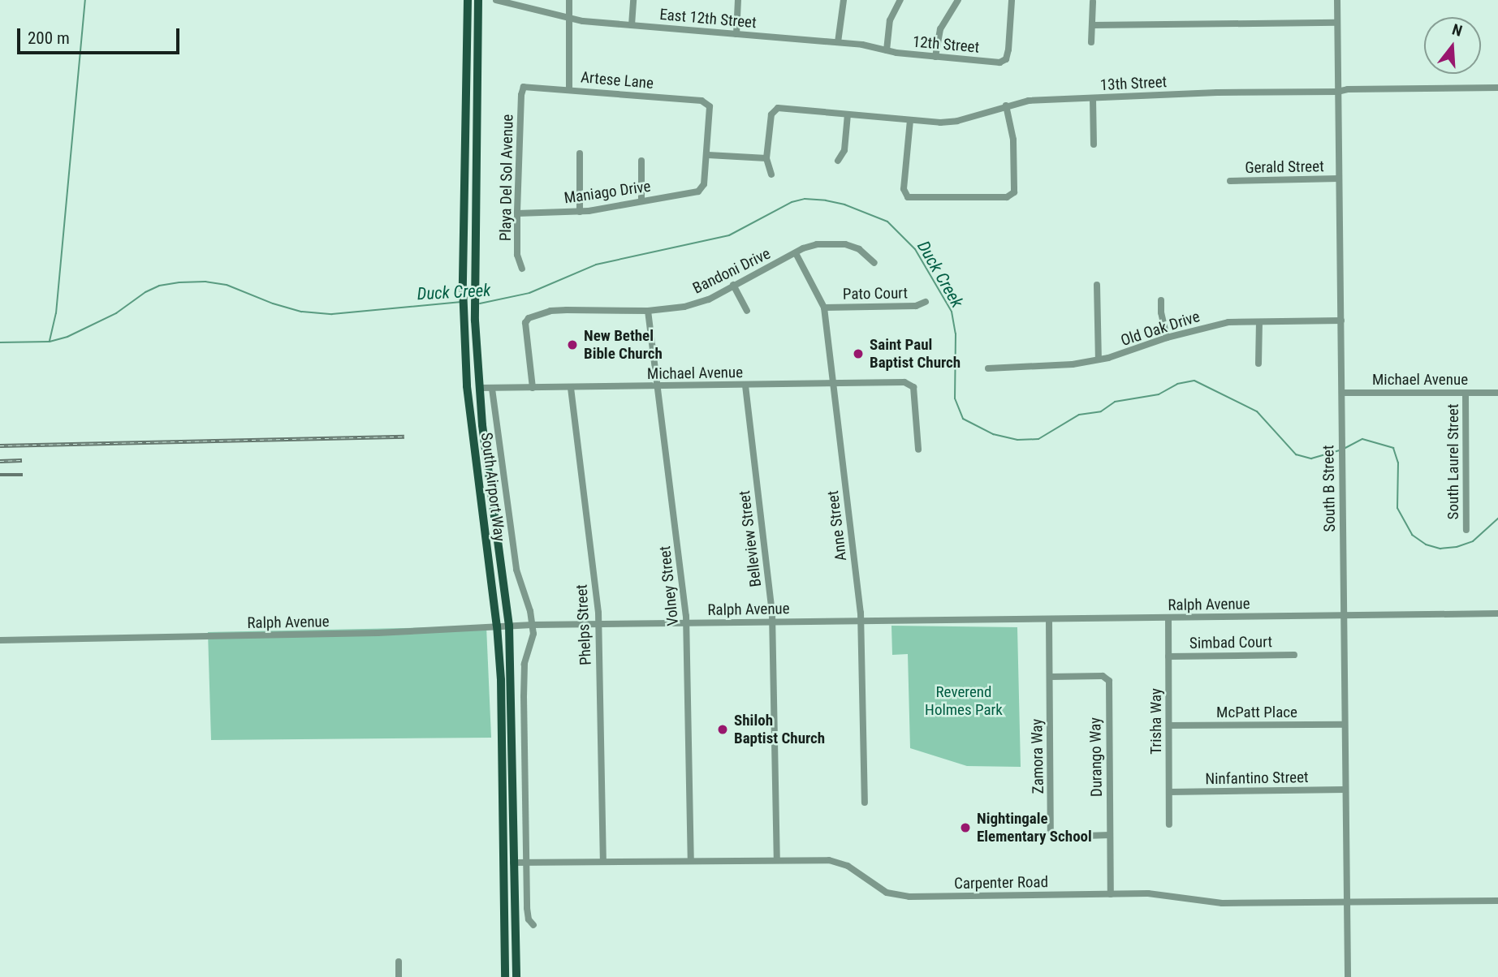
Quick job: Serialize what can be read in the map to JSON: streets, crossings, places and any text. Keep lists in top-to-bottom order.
{
  "streets": {
    "main road": ["South Airport Way"],
    "street": [
      "East 12th Street",
      "12th Street",
      "Artese Lane",
      "13th Street",
      "Gerald Street",
      "Playa Del Sol Avenue",
      "Maniago Drive",
      "Bandoni Drive",
      "Pato Court",
      "Old Oak Drive",
      "Michael Avenue",
      "South Laurel Street",
      "South B Street",
      "Anne Street",
      "Belleview Street",
      "Volney Street",
      "Ralph Avenue",
      "Phelps Street",
      "Simbad Court",
      "McPatt Place",
      "Trisha Way",
      "Zamora Way",
      "Durango Way",
      "Ninfantino Street",
      "Carpenter Road"
    ]
  },
  "crossings": [
    ["East 12th Street", "12th Street"],
    ["Artese Lane", "Playa Del Sol Avenue"],
    ["Artese Lane", "Maniago Drive"],
    ["13th Street", "South B Street"],
    ["Gerald Street", "South B Street"],
    ["Playa Del Sol Avenue", "Maniago Drive"],
    ["Bandoni Drive", "Michael Avenue"],
    ["Bandoni Drive", "Anne Street"],
    ["Bandoni Drive", "Volney Street"],
    ["Pato Court", "Anne Street"],
    ["Old Oak Drive", "South B Street"],
    ["Michael Avenue", "South Laurel Street"],
    ["Michael Avenue", "South Airport Way"],
    ["Michael Avenue", "South B Street"],
    ["Michael Avenue", "Anne Street"],
    ["Michael Avenue", "Belleview Street"],
    ["Michael Avenue", "Volney Street"],
    ["Michael Avenue", "Phelps Street"],
    ["South Airport Way", "Ralph Avenue"],
    ["South Airport Way", "Carpenter Road"],
    ["South B Street", "Ralph Avenue"],
    ["South B Street", "McPatt Place"],
    ["South B Street", "Ninfantino Street"],
    ["South B Street", "Carpenter Road"],
    ["Anne Street", "Ralph Avenue"],
    ["Belleview Street", "Ralph Avenue"],
    ["Belleview Street", "Carpenter Road"],
    ["Volney Street", "Ralph Avenue"],
    ["Volney Street", "Carpenter Road"],
    ["Ralph Avenue", "Phelps Street"],
    ["Ralph Avenue", "Trisha Way"],
    ["Ralph Avenue", "Zamora Way"],
    ["Phelps Street", "Carpenter Road"],
    ["Simbad Court", "Trisha Way"],
    ["McPatt Place", "Trisha Way"],
    ["Trisha Way", "Ninfantino Street"],
    ["Zamora Way", "Durango Way"],
    ["Durango Way", "Carpenter Road"]
  ],
  "water": ["Duck Creek"],
  "parks": ["Reverend Holmes Park"],
  "places": [
    "New Bethel Bible Church",
    "Saint Paul Baptist Church",
    "Shiloh Baptist Church",
    "Nightingale Elementary School"
  ],
  "scale_bar": "200 m",
  "north": "top"
}
